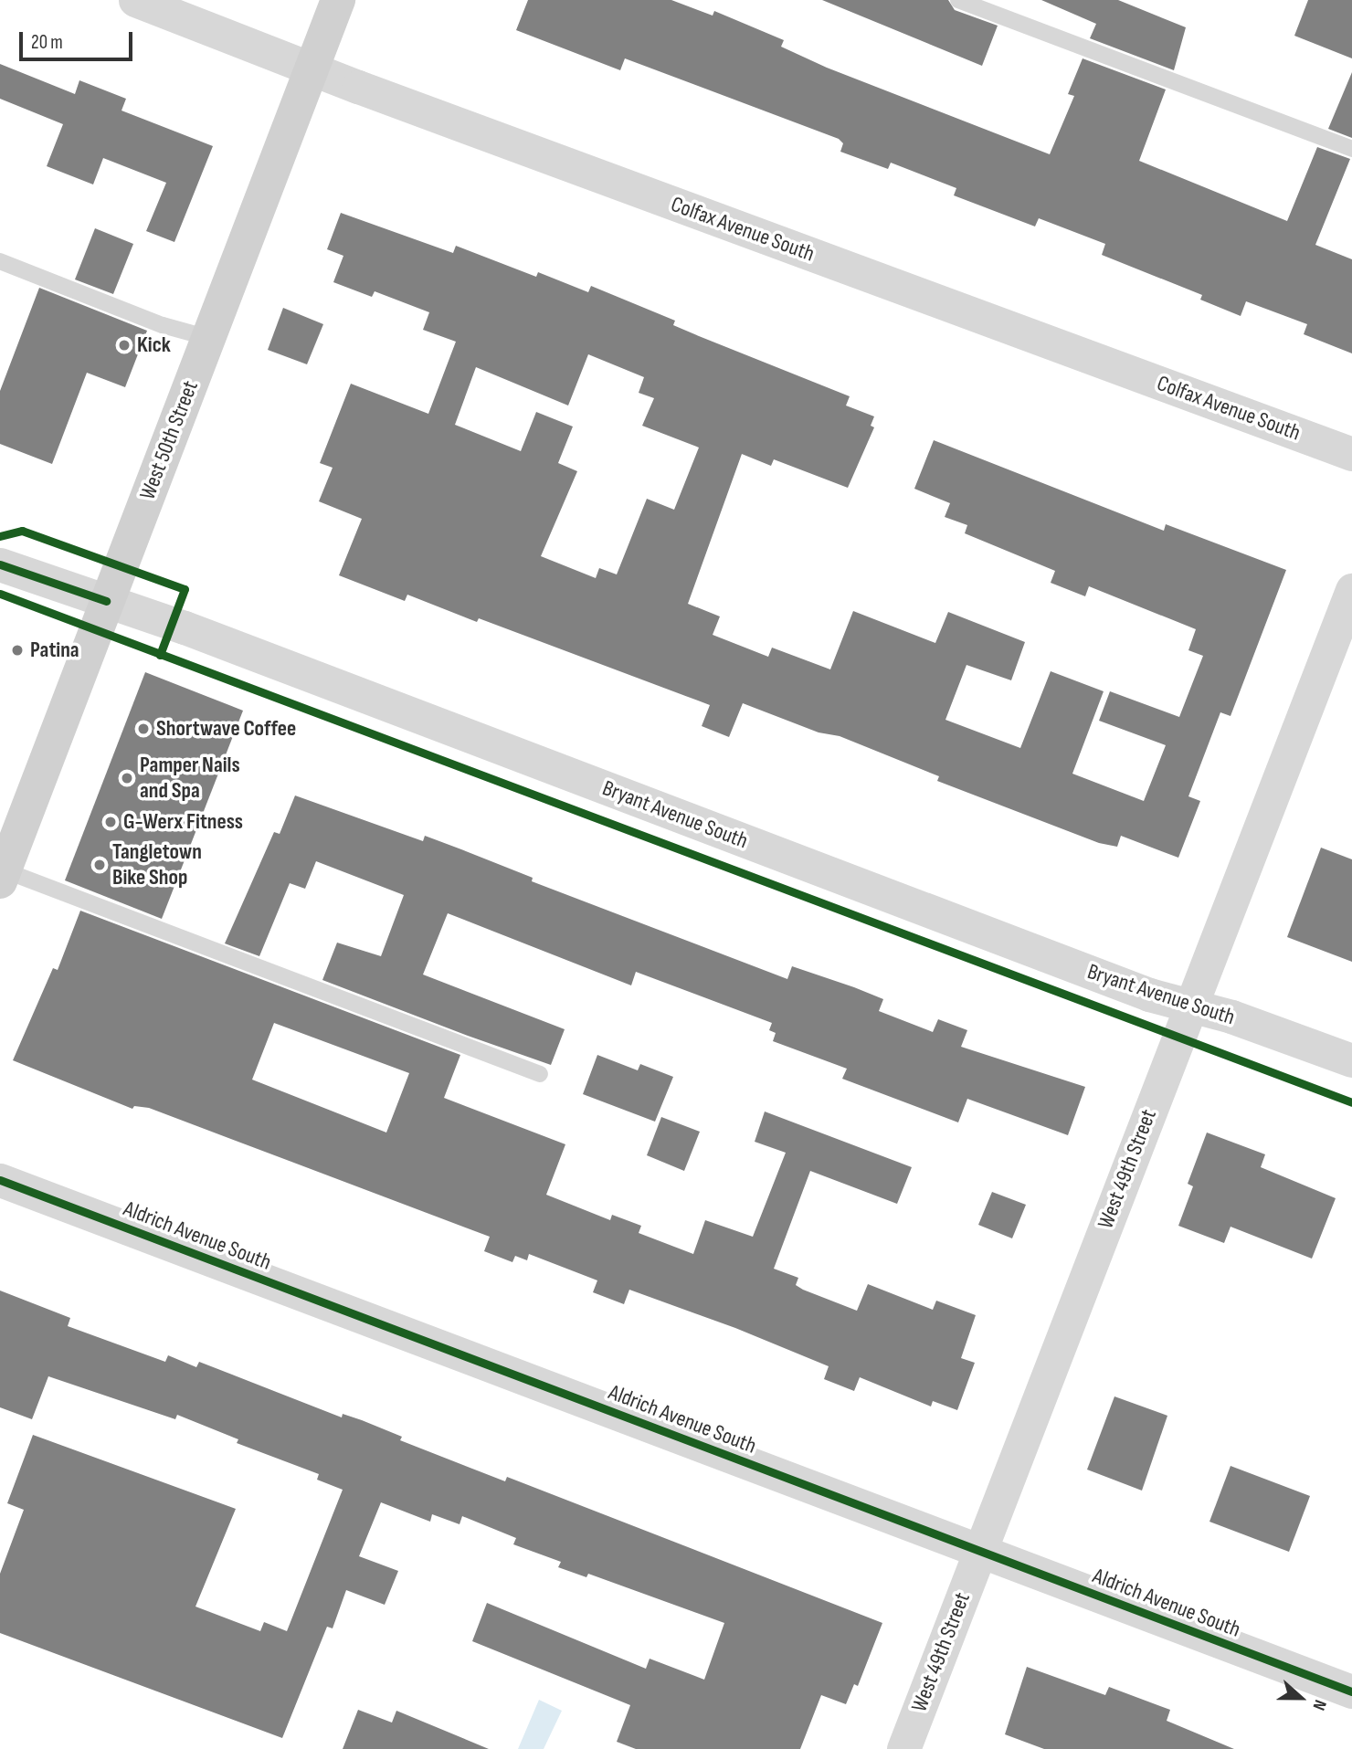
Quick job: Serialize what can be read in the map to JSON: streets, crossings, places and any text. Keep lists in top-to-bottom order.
{
  "streets": {
    "main road": ["West 50th Street"],
    "street": [
      "Colfax Avenue South",
      "Bryant Avenue South",
      "West 49th Street",
      "Aldrich Avenue South"
    ]
  },
  "crossings": [
    ["Colfax Avenue South", "West 50th Street"],
    ["West 50th Street", "Bryant Avenue South"],
    ["Bryant Avenue South", "West 49th Street"],
    ["West 49th Street", "Aldrich Avenue South"]
  ],
  "places": [
    "Kick",
    "Patina",
    "Shortwave Coffee",
    "Pamper Nails and Spa",
    "G-Werx Fitness",
    "Tangletown Bike Shop"
  ],
  "scale_bar": "20 m",
  "north": "right"
}
